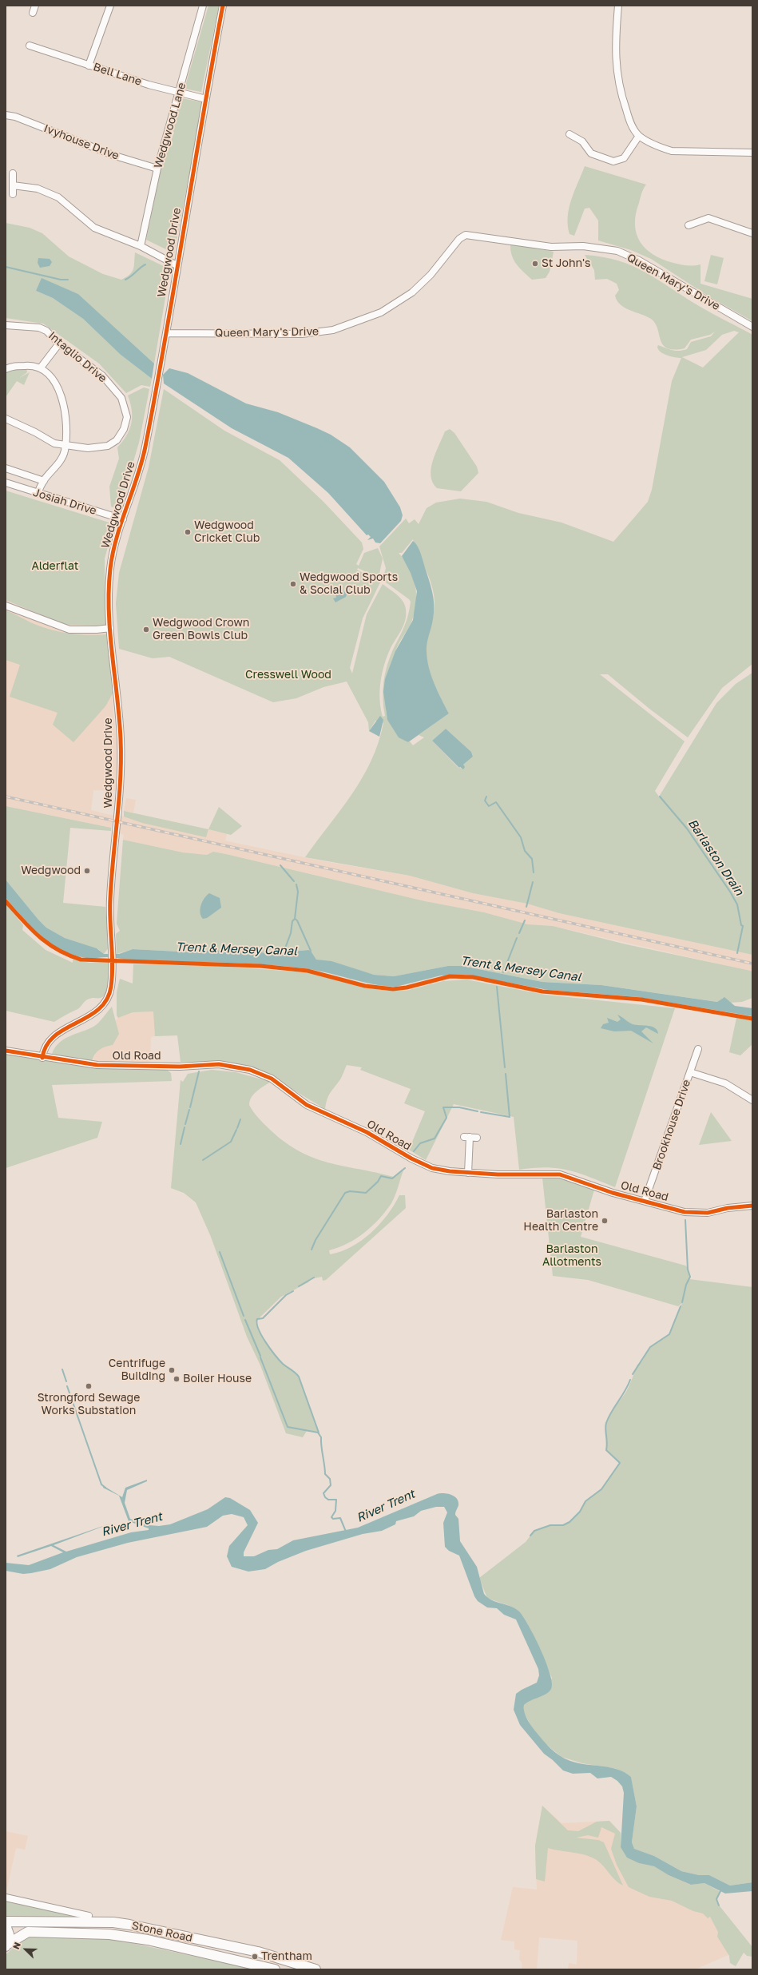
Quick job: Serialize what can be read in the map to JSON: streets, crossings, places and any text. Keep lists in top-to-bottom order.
{
  "streets": {
    "highway": ["Stone Road"],
    "street": [
      "Bell Lane",
      "Wedgwood Lane",
      "Ivyhouse Drive",
      "Wedgwood Drive",
      "Queen Mary's Drive",
      "Intaglio Drive",
      "Josiah Drive",
      "Old Road",
      "Brookhouse Drive"
    ]
  },
  "crossings": [
    ["Bell Lane", "Wedgwood Lane"],
    ["Bell Lane", "Wedgwood Drive"],
    ["Wedgwood Lane", "Ivyhouse Drive"],
    ["Wedgwood Drive", "Queen Mary's Drive"],
    ["Wedgwood Drive", "Josiah Drive"],
    ["Wedgwood Drive", "Old Road"],
    ["Old Road", "Brookhouse Drive"]
  ],
  "water": ["Barlaston Drain", "Trent & Mersey Canal", "River Trent"],
  "parks": ["Alderflat", "Cresswell Wood", "Barlaston Allotments"],
  "places": [
    "St John's",
    "Wedgwood Cricket Club",
    "Wedgwood Sports & Social Club",
    "Wedgwood Crown Green Bowls Club",
    "Wedgwood",
    "Barlaston Health Centre",
    "Centrifuge Building",
    "Boiler House",
    "Strongford Sewage Works Substation",
    "Trentham"
  ],
  "north": "top left"
}
